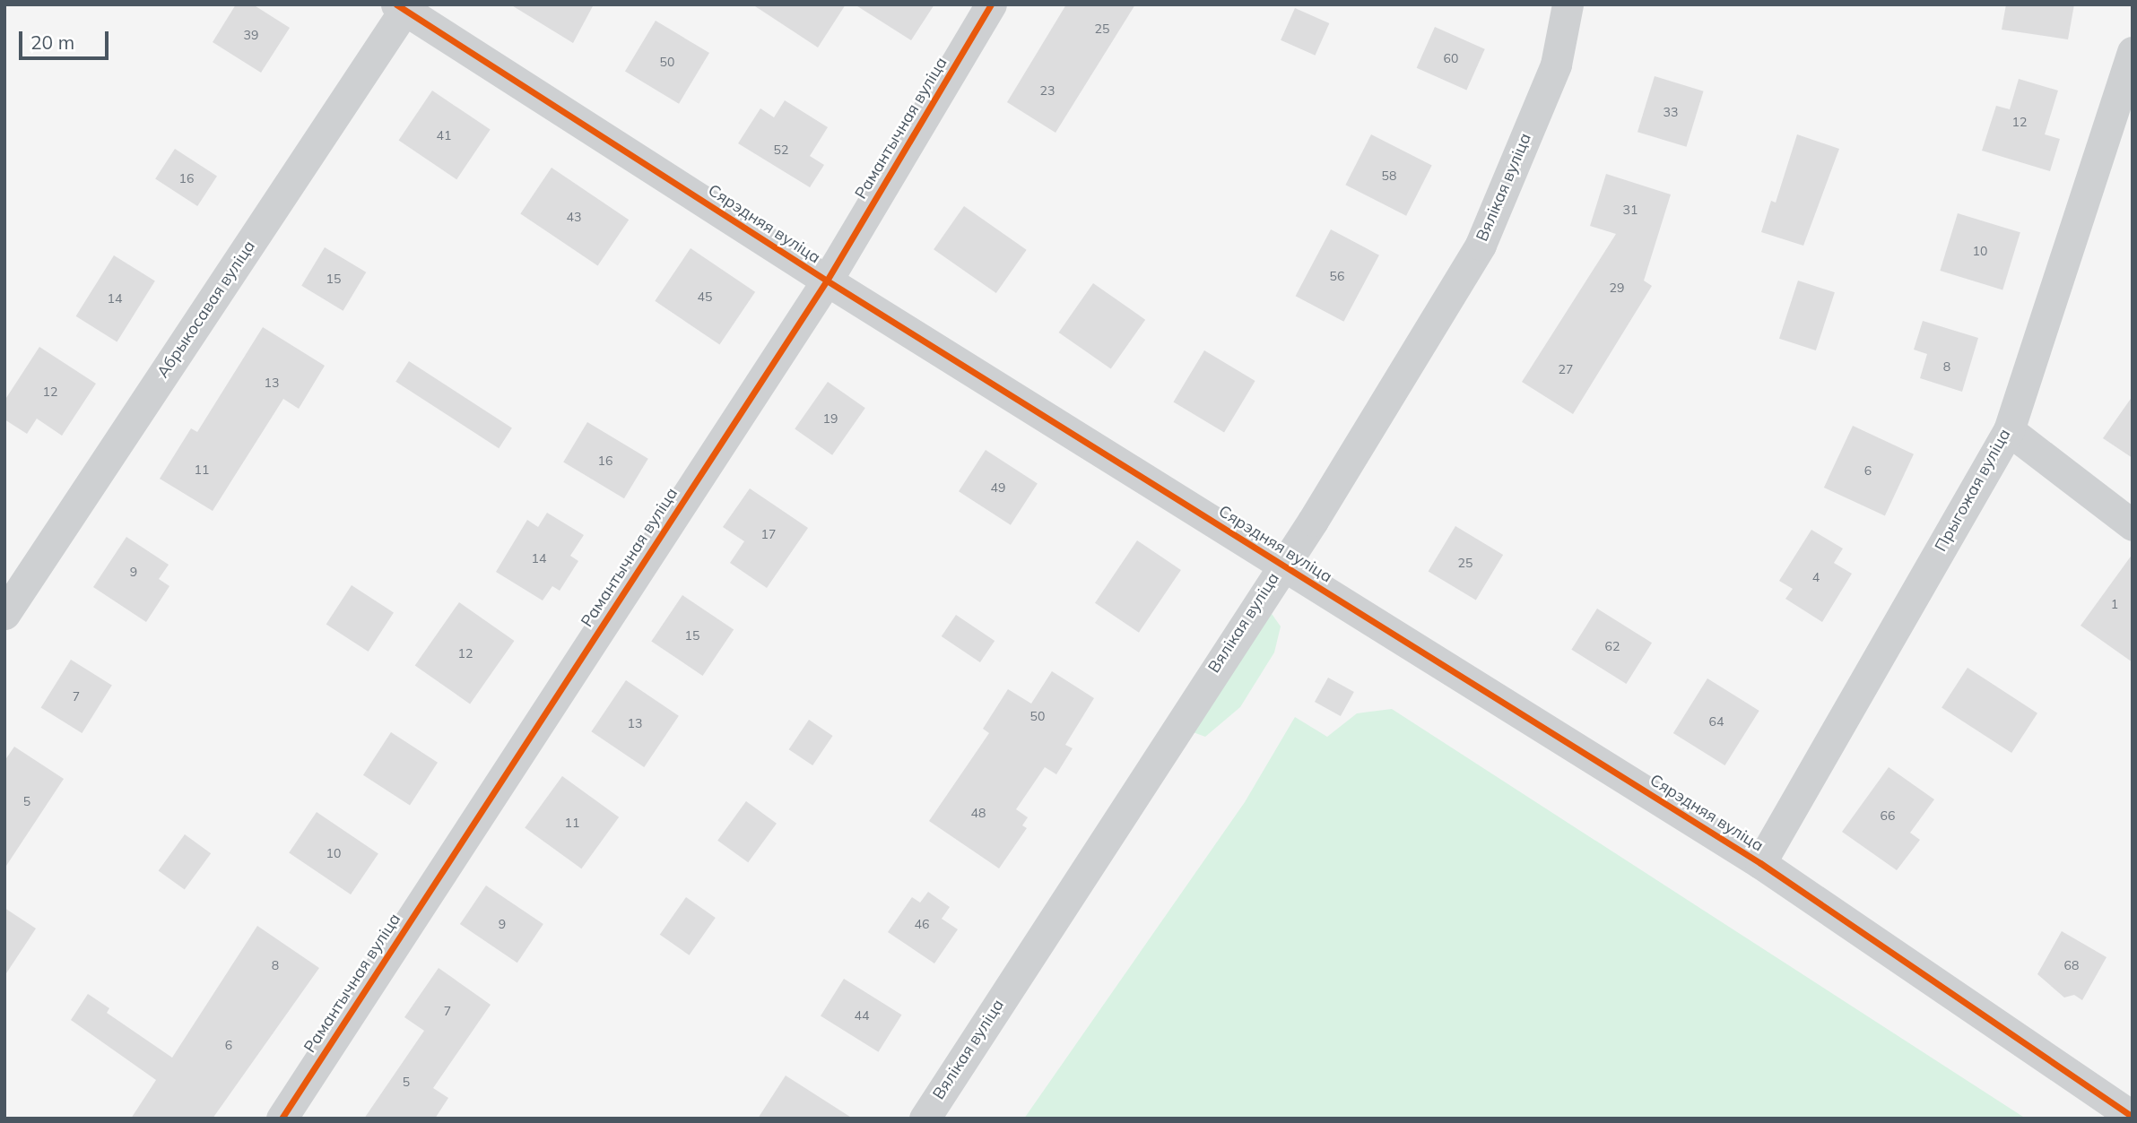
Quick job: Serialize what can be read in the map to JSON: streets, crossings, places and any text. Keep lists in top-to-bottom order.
{
  "streets": {
    "street": [
      "Рамантычная вуліца",
      "Вялікая вуліца",
      "Сярэдняя вуліца",
      "Абрыкосавая вуліца",
      "Прыгожая вуліца"
    ]
  },
  "crossings": [
    ["Рамантычная вуліца", "Сярэдняя вуліца"],
    ["Вялікая вуліца", "Сярэдняя вуліца"],
    ["Сярэдняя вуліца", "Абрыкосавая вуліца"],
    ["Сярэдняя вуліца", "Прыгожая вуліца"]
  ],
  "house_numbers": [
    "25",
    "39",
    "60",
    "50",
    "23",
    "33",
    "12",
    "41",
    "52",
    "58",
    "16",
    "31",
    "43",
    "10",
    "56",
    "15",
    "29",
    "45",
    "14",
    "8",
    "27",
    "13",
    "12",
    "19",
    "16",
    "11",
    "6",
    "49",
    "17",
    "14",
    "25",
    "9",
    "4",
    "1",
    "15",
    "62",
    "12",
    "7",
    "50",
    "64",
    "13",
    "5",
    "48",
    "66",
    "11",
    "10",
    "9",
    "46",
    "8",
    "68",
    "7",
    "44",
    "6",
    "5"
  ],
  "scale_bar": "20 m"
}
